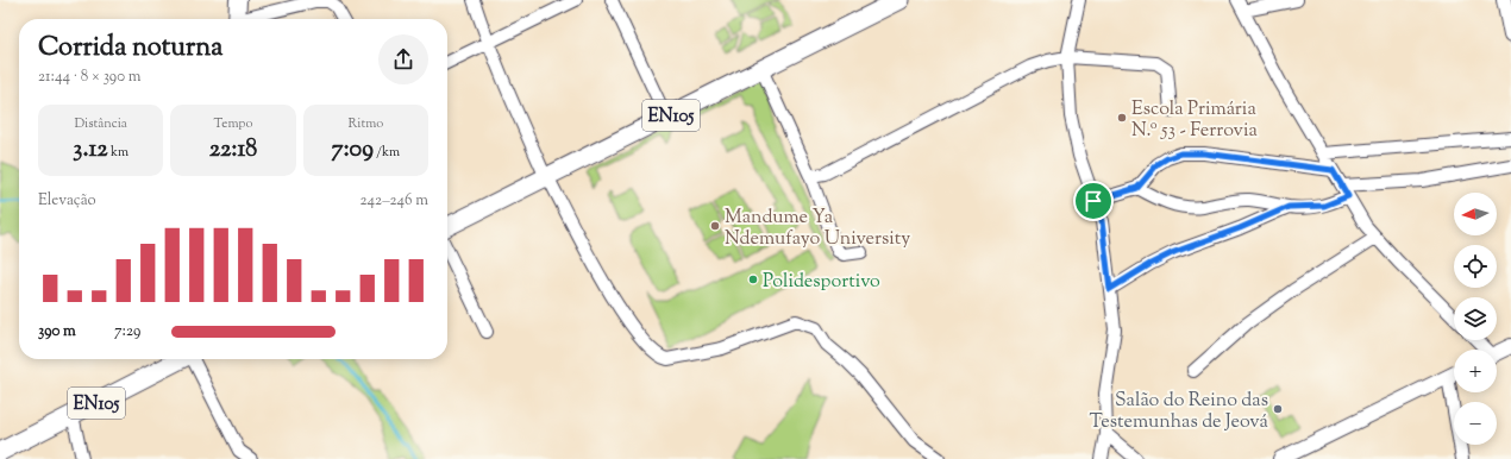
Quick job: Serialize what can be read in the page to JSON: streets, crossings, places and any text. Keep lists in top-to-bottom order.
{
  "streets": {
    "main road": ["EN105"]
  },
  "places": [
    "Escola Primária N.º 53 - Ferrovia",
    "Mandume Ya Ndemufayo University",
    "Polidesportivo",
    "Salão do Reino das Testemunhas de Jeová"
  ],
  "north": "left",
  "page": {
    "heading": ["Corrida noturna", "21:44 · 8 × 390 m"],
    "stats": [
      ["Distância", "3.12 km"],
      ["Tempo", "22:18"],
      ["Ritmo", "7:09 /km"]
    ],
    "chart": ["Elevação", "242–246 m"],
    "map_buttons": ["+", "−"],
    "list": [
      {
        "name": "390 m",
        "note": "7:29"
      }
    ]
  }
}
